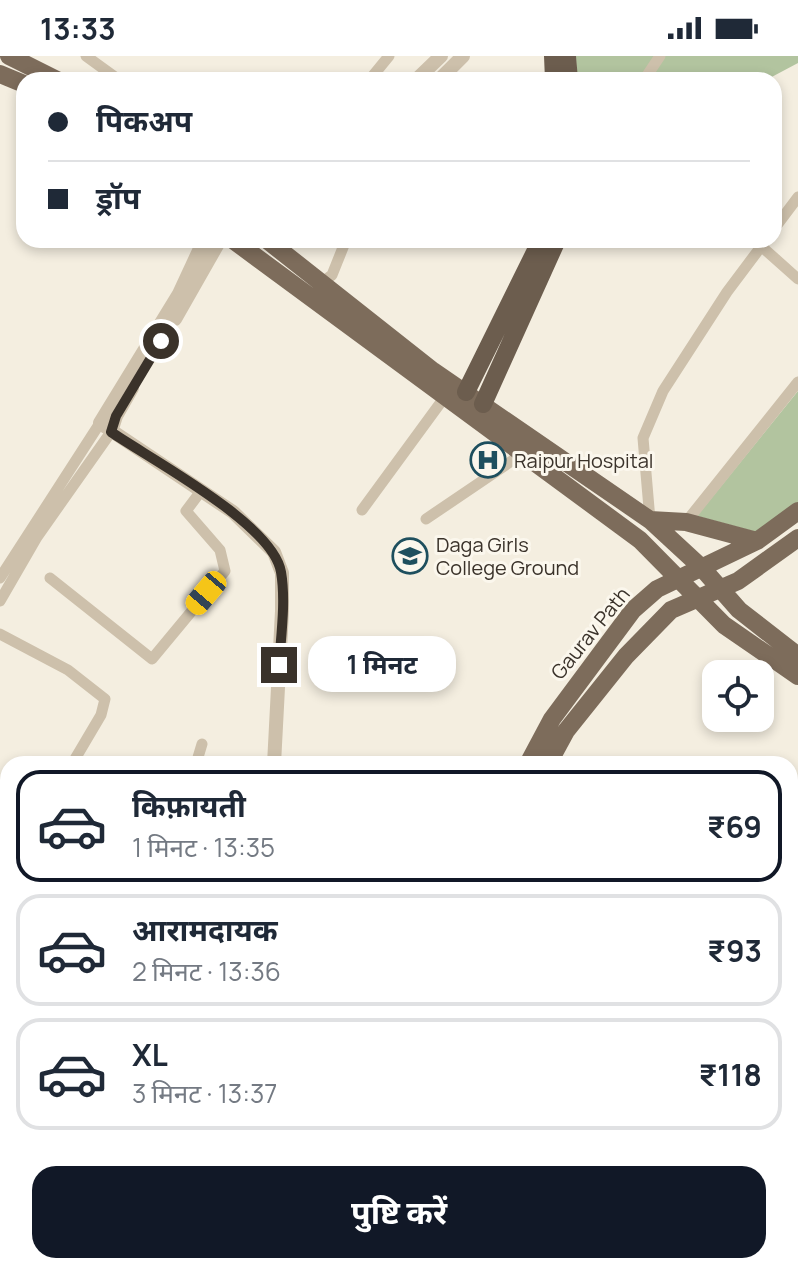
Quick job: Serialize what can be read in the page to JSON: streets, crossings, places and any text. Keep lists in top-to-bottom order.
{
  "streets": {
    "main road": ["Gaurav Path"]
  },
  "places": {
    "hospital": ["Raipur Hospital"],
    "school or university": ["Daga Girls College Ground"]
  },
  "page": {
    "status": "13:33",
    "banner": ["पिकअप", "ड्रॉप"],
    "bubble": "1 मिनट",
    "list": [
      {
        "name": "किफ़ायती",
        "note": "1 मिनट · 13:35",
        "value": "₹69"
      },
      {
        "name": "आरामदायक",
        "note": "2 मिनट · 13:36",
        "value": "₹93"
      },
      {
        "name": "XL",
        "note": "3 मिनट · 13:37",
        "value": "₹118"
      }
    ],
    "buttons": "पुष्टि करें"
  }
}
